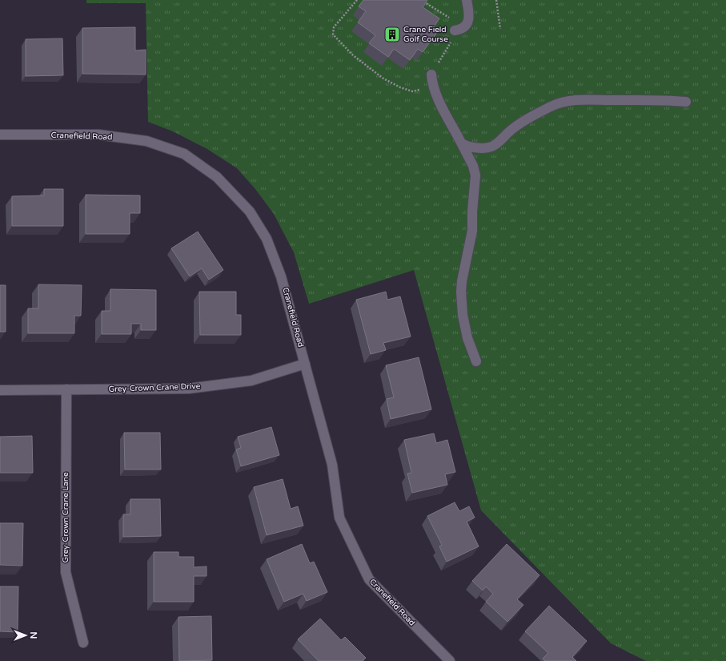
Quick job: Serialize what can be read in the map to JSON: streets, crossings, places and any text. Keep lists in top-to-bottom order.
{
  "streets": {
    "street": ["Cranefield Road", "Grey-Crown Crane Drive", "Grey-Crown Crane Lane"]
  },
  "crossings": [
    ["Cranefield Road", "Grey-Crown Crane Drive"],
    ["Grey-Crown Crane Drive", "Grey-Crown Crane Lane"]
  ],
  "places": {
    "building": ["Crane Field Golf Course"]
  },
  "north": "right"
}
